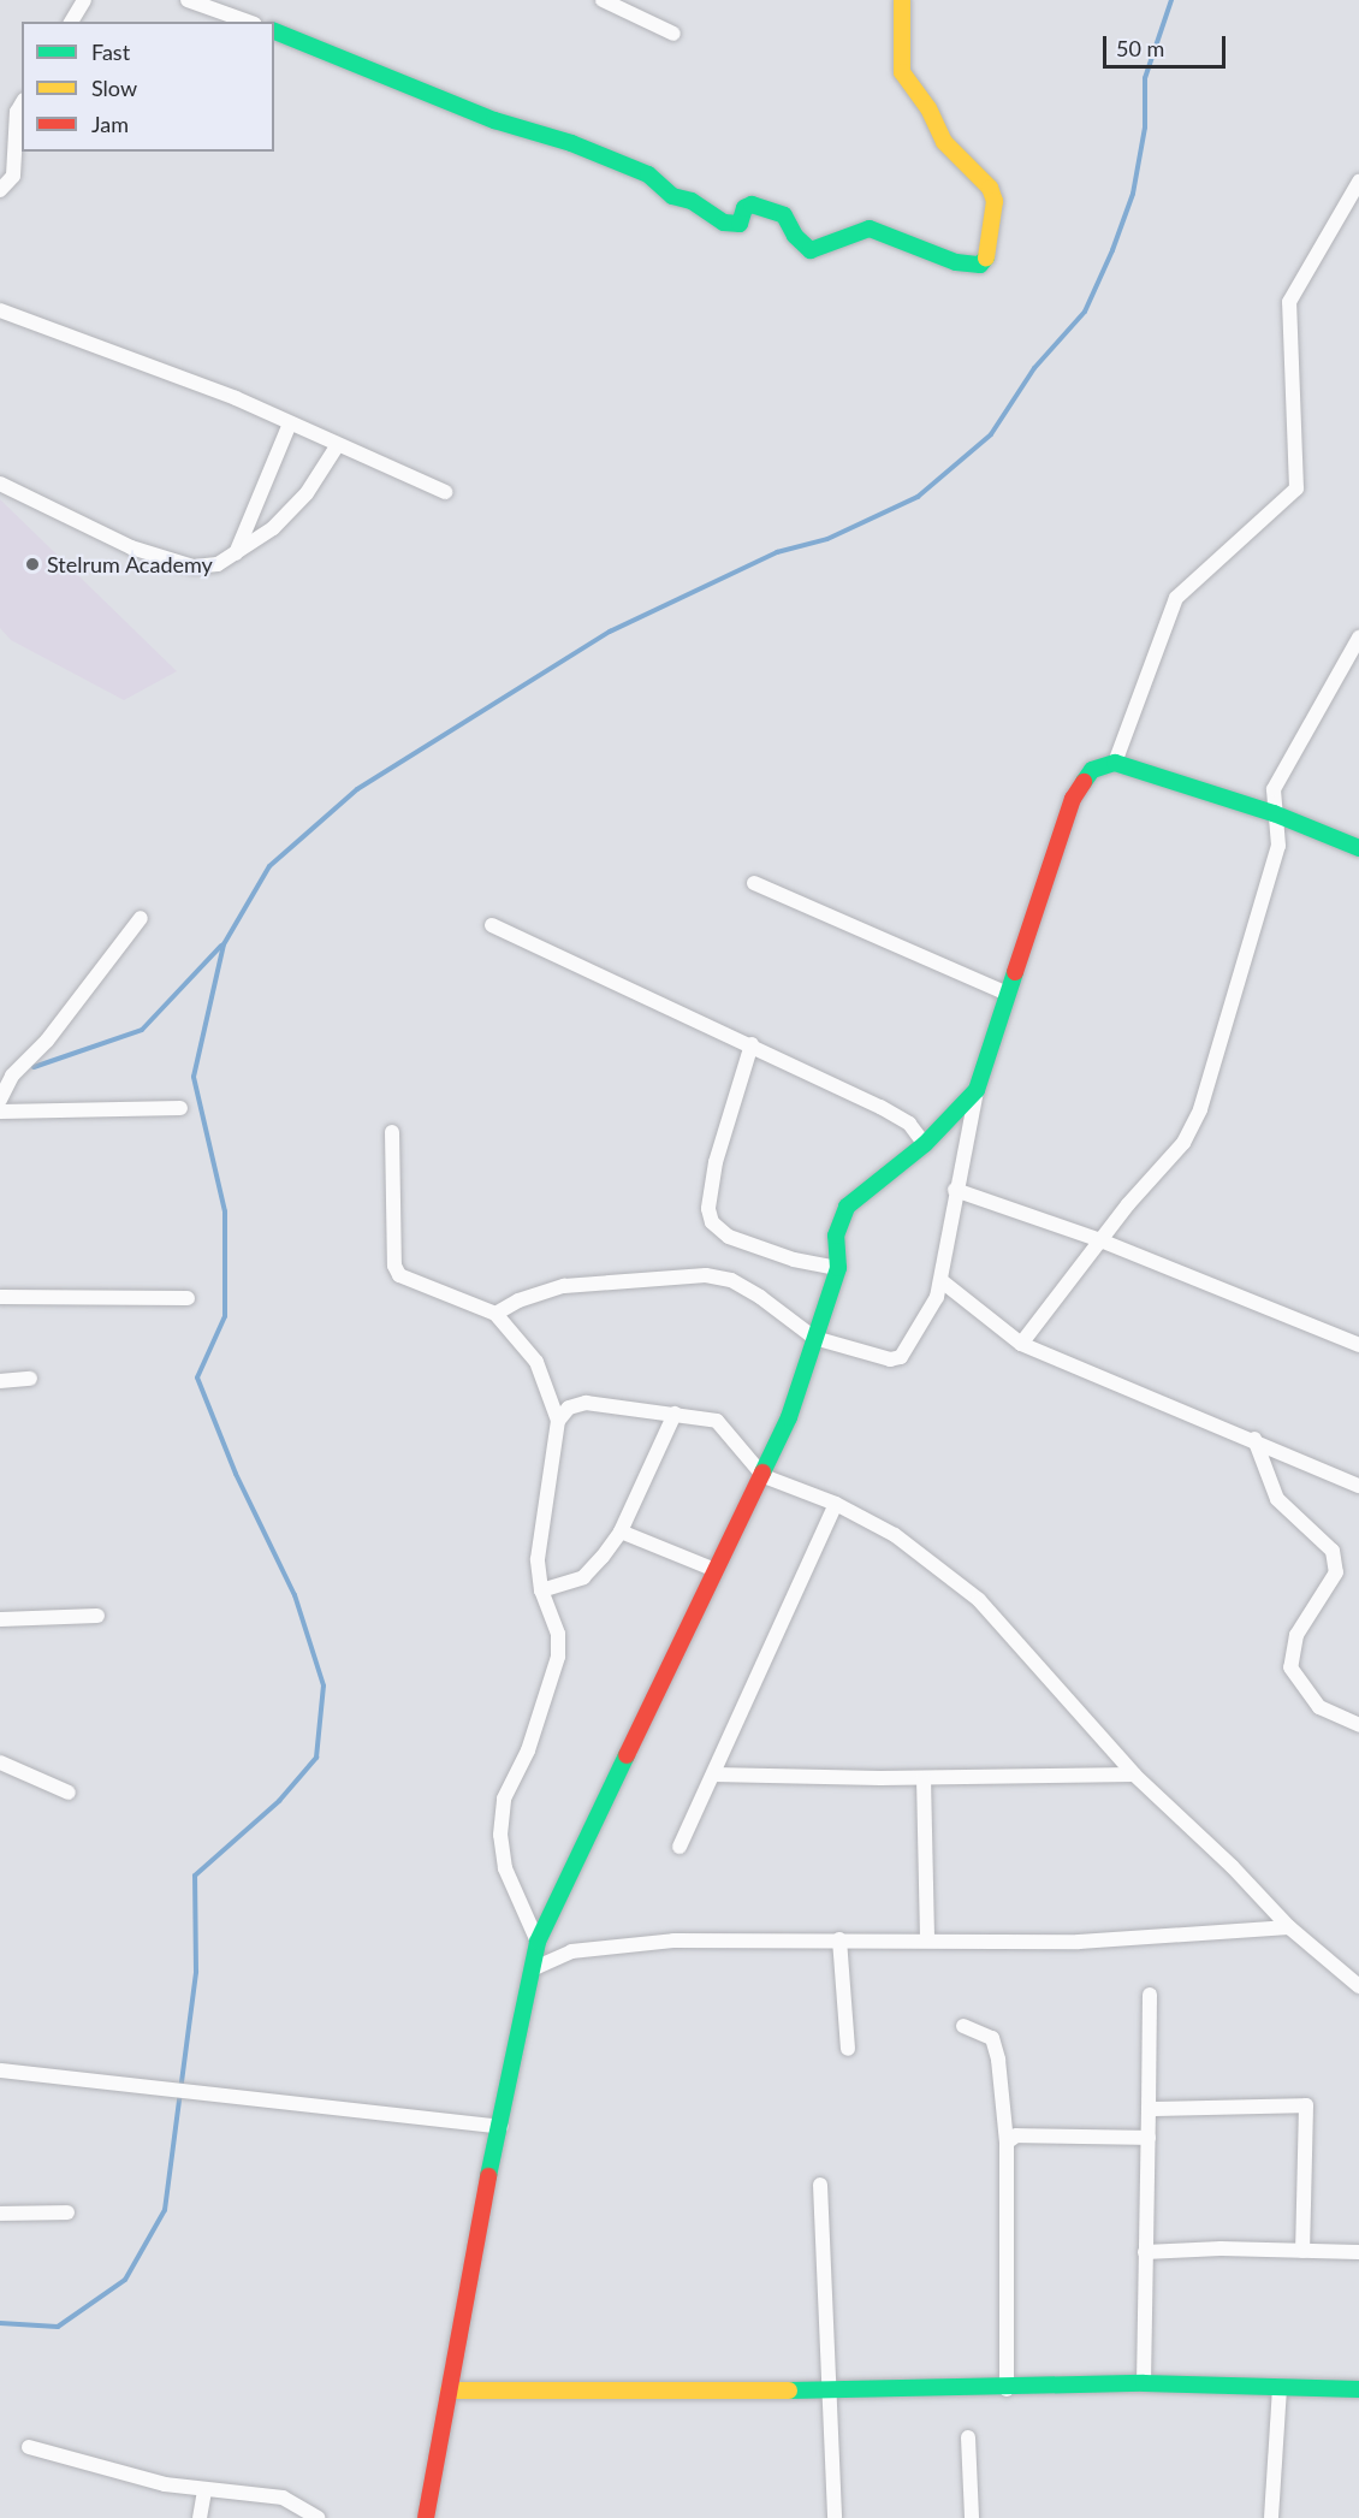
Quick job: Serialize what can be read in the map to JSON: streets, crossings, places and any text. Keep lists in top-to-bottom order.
{
  "places": ["Stelrum Academy"],
  "legend": ["Fast", "Slow", "Jam"],
  "scale_bar": "50 m"
}
